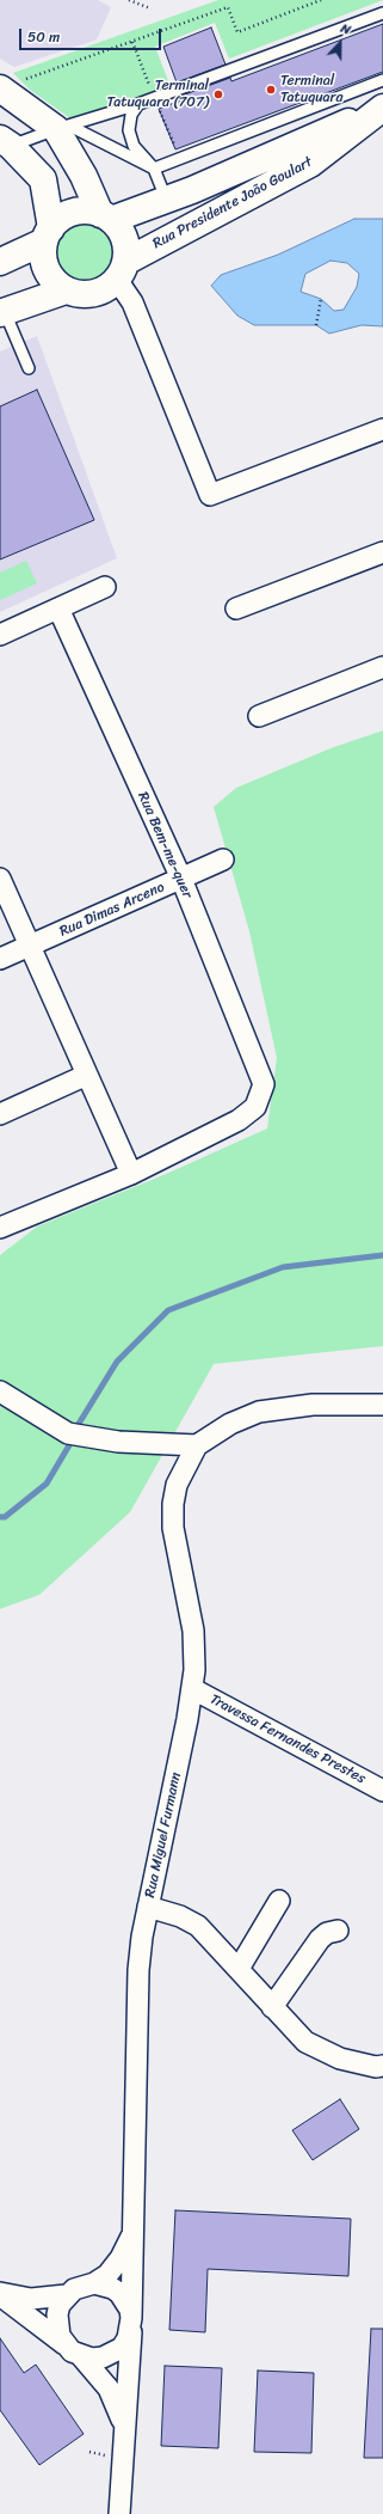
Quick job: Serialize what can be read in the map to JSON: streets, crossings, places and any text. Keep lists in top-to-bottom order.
{
  "streets": {
    "main road": ["Rua Presidente João Goulart"],
    "street": [
      "Rua Bem-me-quer",
      "Rua Dimas Arceno",
      "Travessa Fernandes Prestes",
      "Rua Miguel Furmann"
    ]
  },
  "crossings": [
    ["Rua Bem-me-quer", "Rua Dimas Arceno"],
    ["Travessa Fernandes Prestes", "Rua Miguel Furmann"]
  ],
  "places": ["Terminal Tatuquara", "Terminal Tatuquara (707)"],
  "scale_bar": "50 m",
  "north": "top"
}
